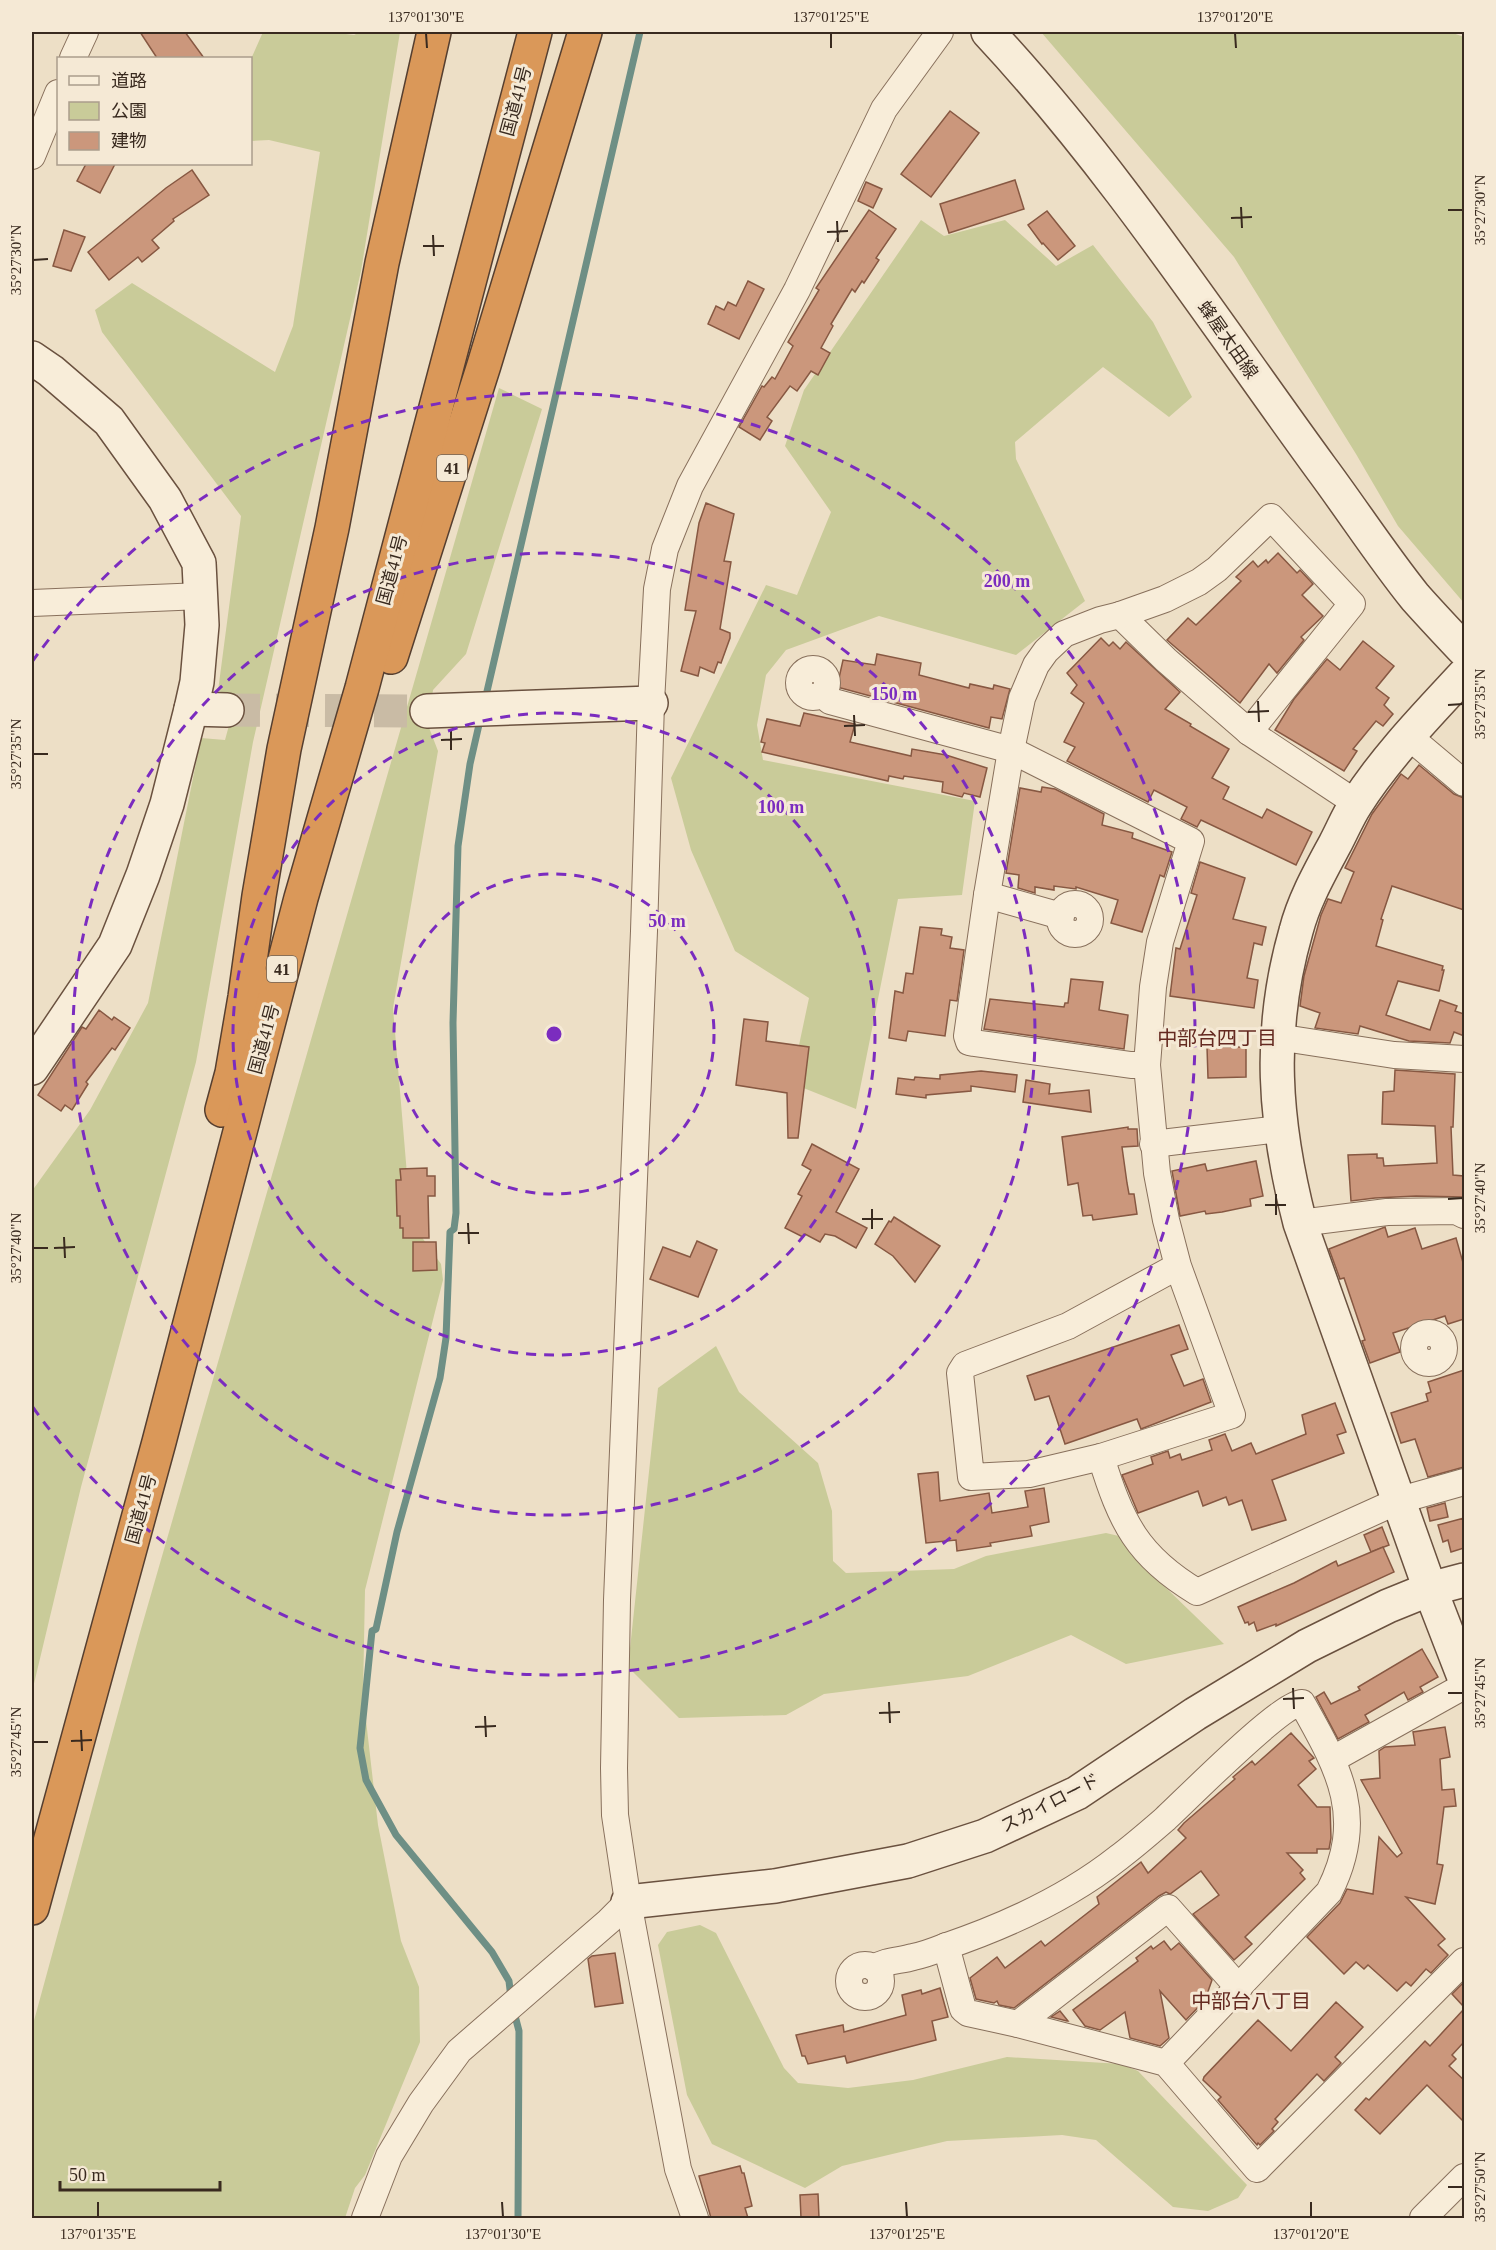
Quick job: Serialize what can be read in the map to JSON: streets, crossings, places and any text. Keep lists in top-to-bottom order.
{
  "streets": {
    "highway": ["国道41号", "41"],
    "street": ["蜂屋太田線", "スカイロード"]
  },
  "crossings": [
    ["国道41号", "41"]
  ],
  "districts": ["中部台四丁目", "中部台八丁目"],
  "legend": ["道路", "公園", "建物"],
  "scale_bar": "50 m",
  "coordinates": [
    "137°01'30\"E",
    "137°01'25\"E",
    "137°01'20\"E",
    "35°27'30\"N",
    "35°27'35\"N",
    "35°27'40\"N",
    "35°27'45\"N",
    "35°27'50\"N",
    "137°01'35\"E"
  ],
  "rings": [
    "200 m",
    "150 m",
    "100 m",
    "50 m"
  ]
}
